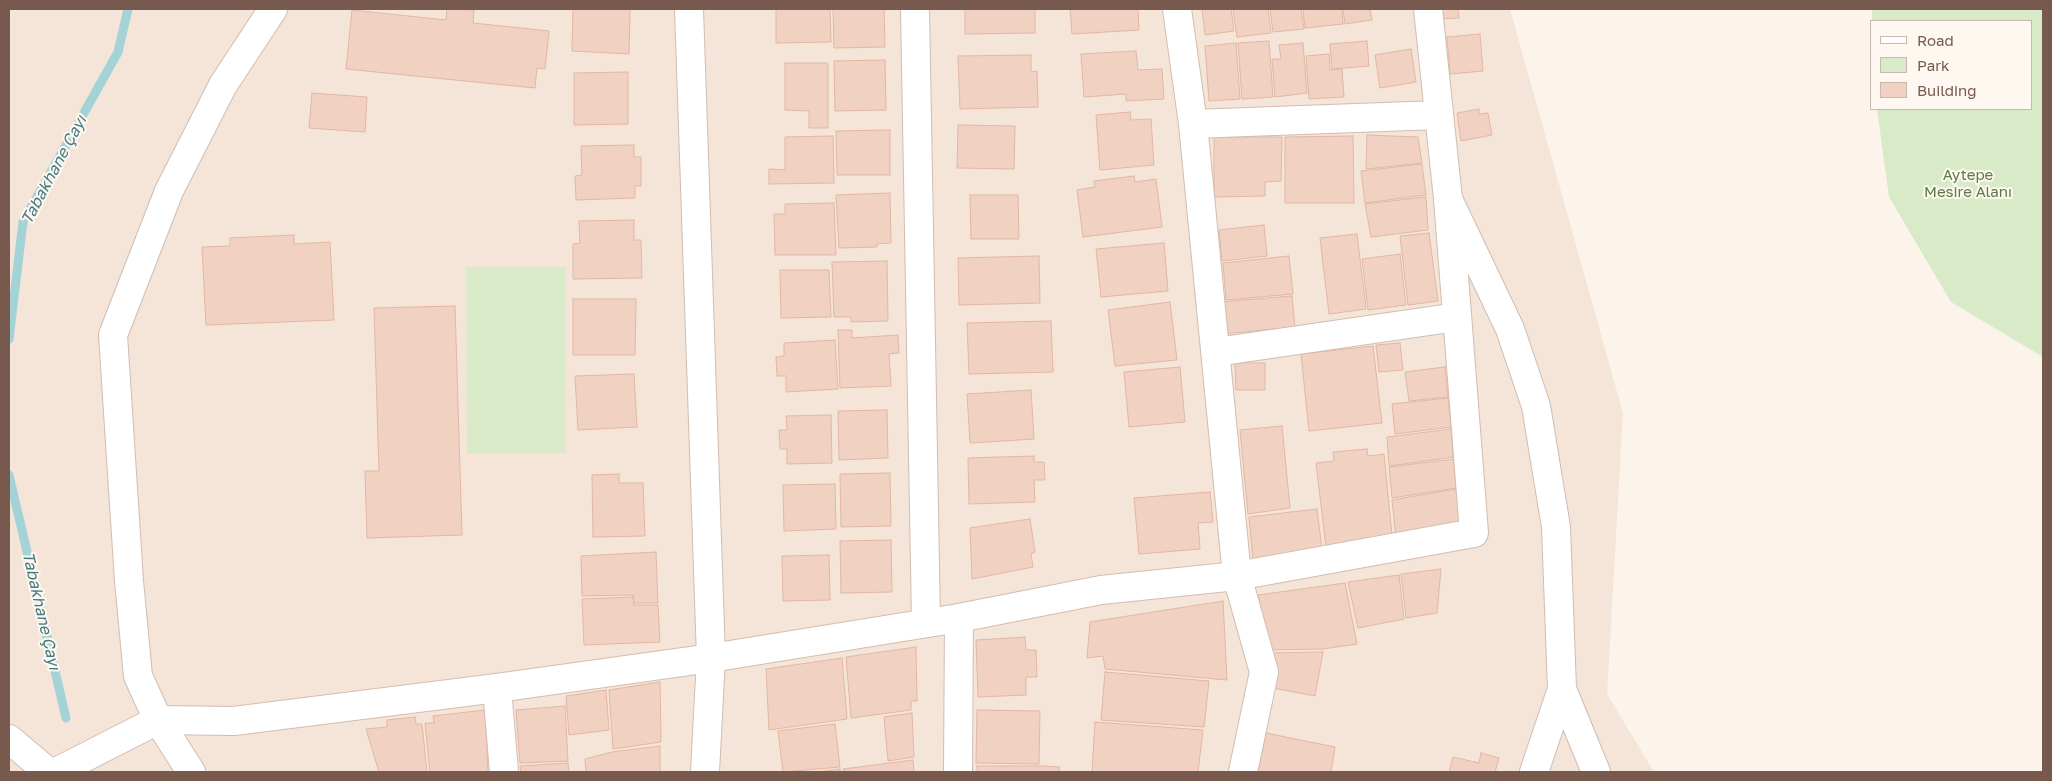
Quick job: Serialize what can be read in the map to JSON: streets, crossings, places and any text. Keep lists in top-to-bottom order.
{
  "water": ["Tabakhane Çayı"],
  "parks": ["Aytepe Mesire Alanı"],
  "legend": ["Road", "Park", "Building"]
}
